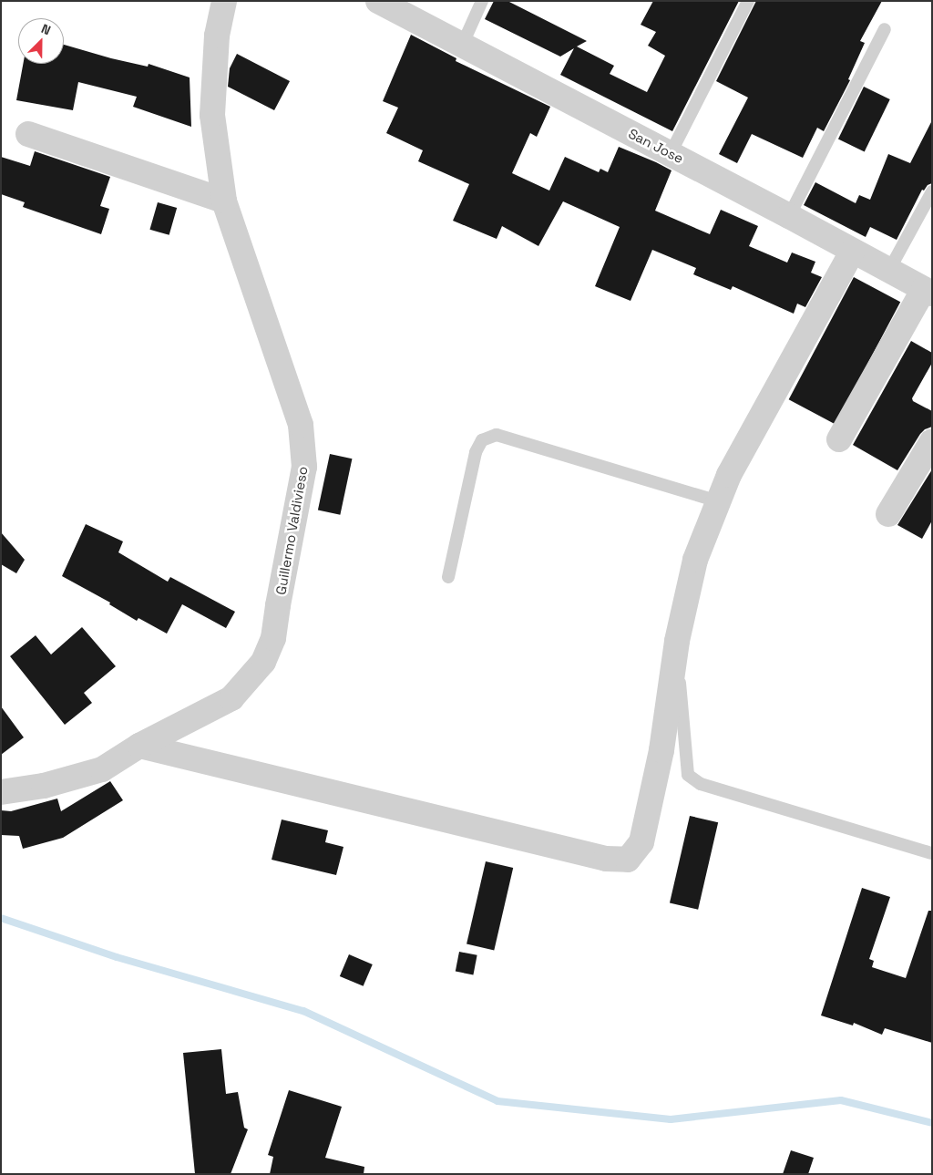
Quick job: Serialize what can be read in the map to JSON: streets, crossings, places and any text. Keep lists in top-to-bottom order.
{
  "streets": {
    "street": ["San Jose", "Guillermo Valdivieso"]
  },
  "north": "top right"
}
